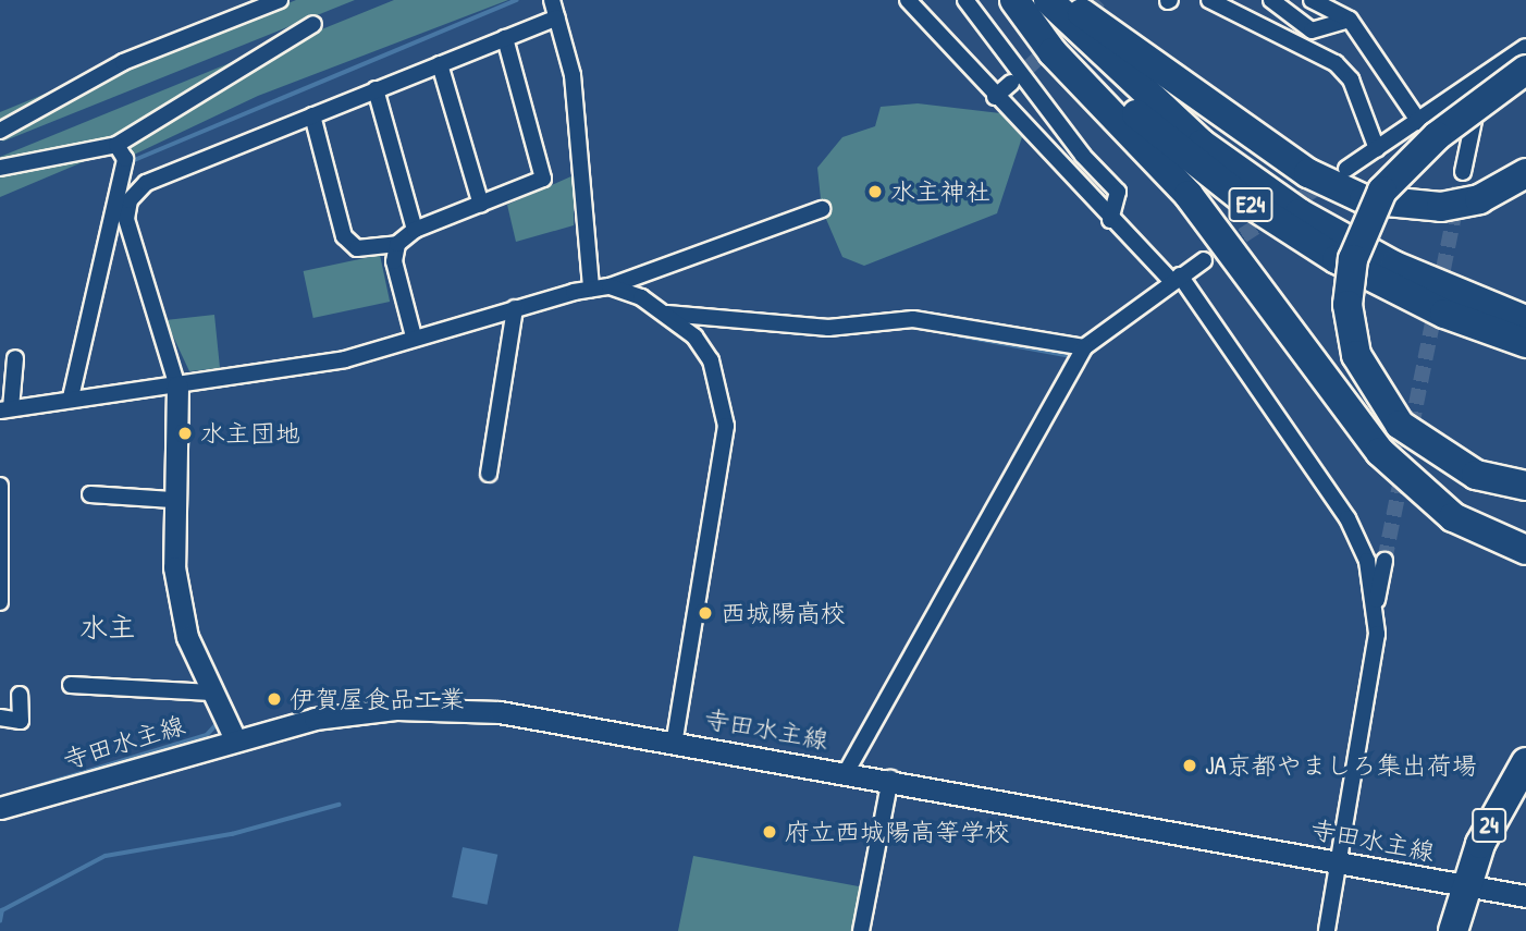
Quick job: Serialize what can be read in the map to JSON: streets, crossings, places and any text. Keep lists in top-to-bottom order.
{
  "streets": {
    "highway": ["E24", "24"],
    "main road": ["寺田水主線"]
  },
  "crossings": [
    ["寺田水主線", "24"]
  ],
  "districts": ["水主"],
  "places": [
    "水主神社",
    "水主団地",
    "西城陽高校",
    "伊賀屋食品工業",
    "JA京都やましろ集出荷場",
    "府立西城陽高等学校"
  ]
}
